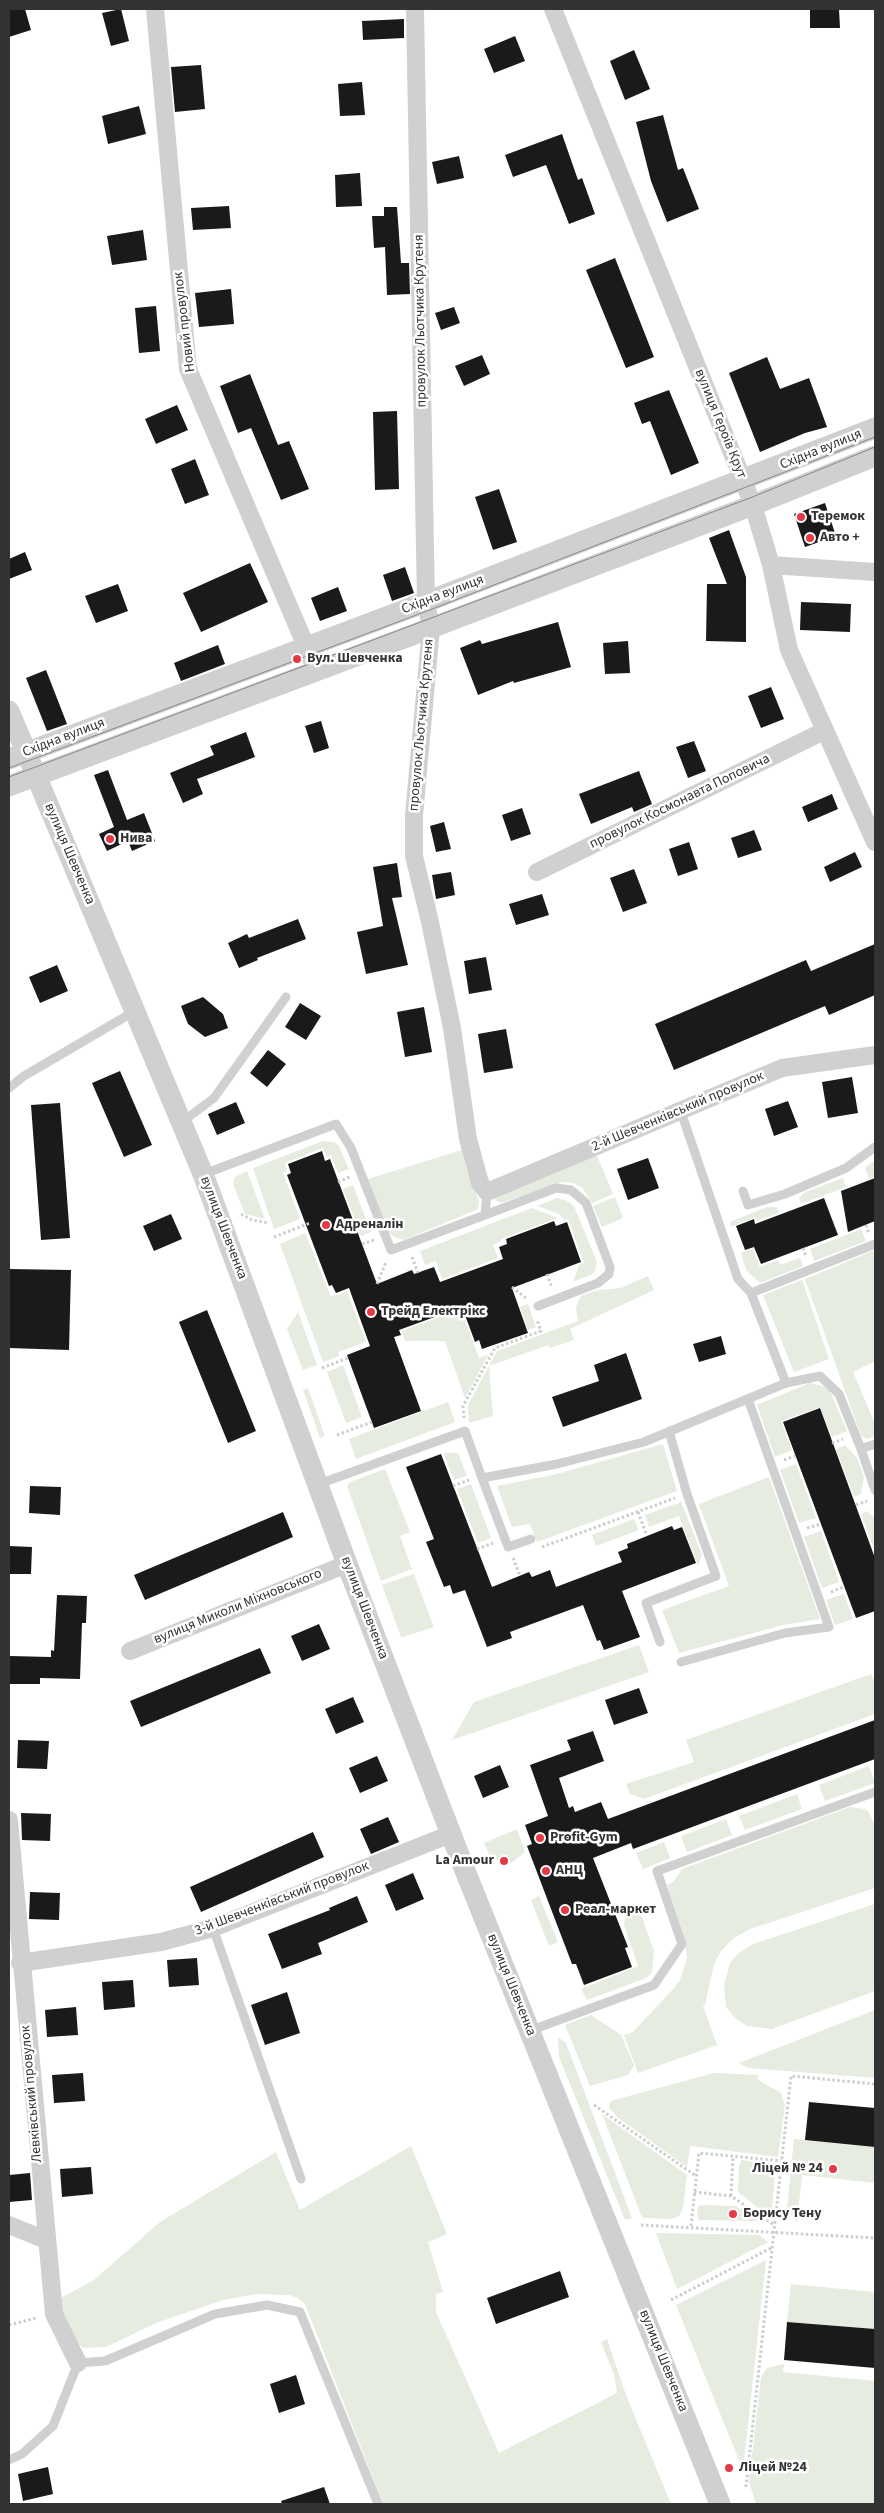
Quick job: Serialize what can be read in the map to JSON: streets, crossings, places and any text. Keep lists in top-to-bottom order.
{
  "streets": {
    "street": [
      "провулок Льотчика Крутеня",
      "Новий провулок",
      "вулиця Героїв Крут",
      "Східна вулиця",
      "провулок Космонавта Поповича",
      "вулиця Шевченка",
      "2-й Шевченківський провулок",
      "вулиця Миколи Міхновського",
      "3-й Шевченківський провулок",
      "Левківський провулок"
    ]
  },
  "crossings": [
    ["провулок Льотчика Крутеня", "Східна вулиця"],
    ["провулок Льотчика Крутеня", "2-й Шевченківський провулок"],
    ["Новий провулок", "Східна вулиця"],
    ["вулиця Героїв Крут", "Східна вулиця"],
    ["вулиця Героїв Крут", "провулок Космонавта Поповича"],
    ["Східна вулиця", "вулиця Шевченка"],
    ["вулиця Шевченка", "вулиця Миколи Міхновського"],
    ["вулиця Шевченка", "3-й Шевченківський провулок"],
    ["3-й Шевченківський провулок", "Левківський провулок"]
  ],
  "places": [
    "Теремок",
    "Авто +",
    "Вул. Шевченка",
    "Нива",
    "Адреналін",
    "Трейд Електрікс",
    "Profit-Gym",
    "La Amour",
    "АНЦ",
    "Реал-маркет",
    "Ліцей № 24",
    "Борису Тену",
    "Ліцей №24"
  ]
}
